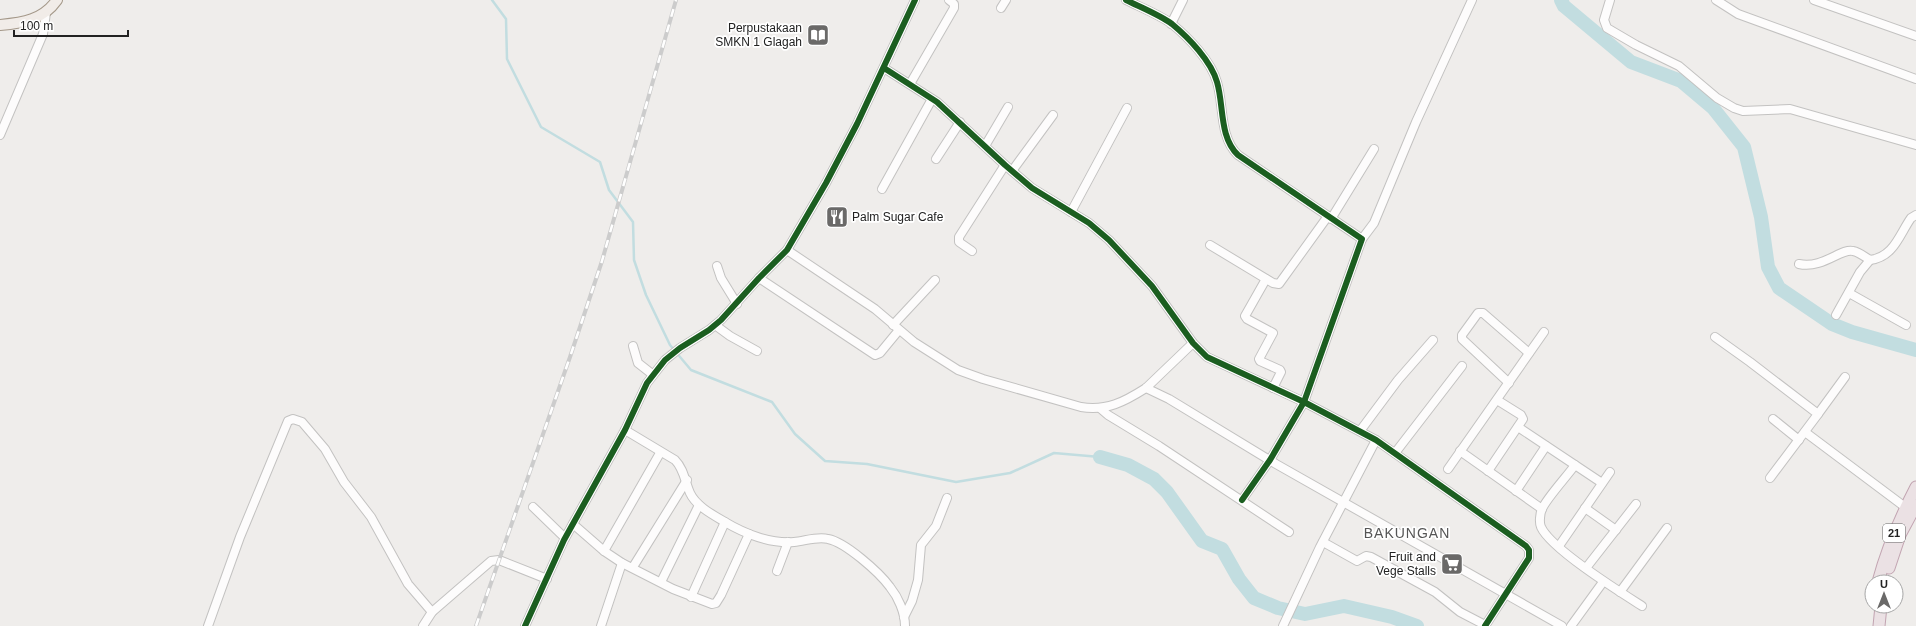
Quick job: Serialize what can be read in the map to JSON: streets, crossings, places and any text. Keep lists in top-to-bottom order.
{
  "streets": {
    "highway": ["21"]
  },
  "districts": ["BAKUNGAN"],
  "places": {
    "library": ["Perpustakaan SMKN 1 Glagah"],
    "restaurant": ["Palm Sugar Cafe"],
    "supermarket": ["Fruit and Vege Stalls"]
  },
  "scale_bar": "100 m",
  "north": "top"
}
